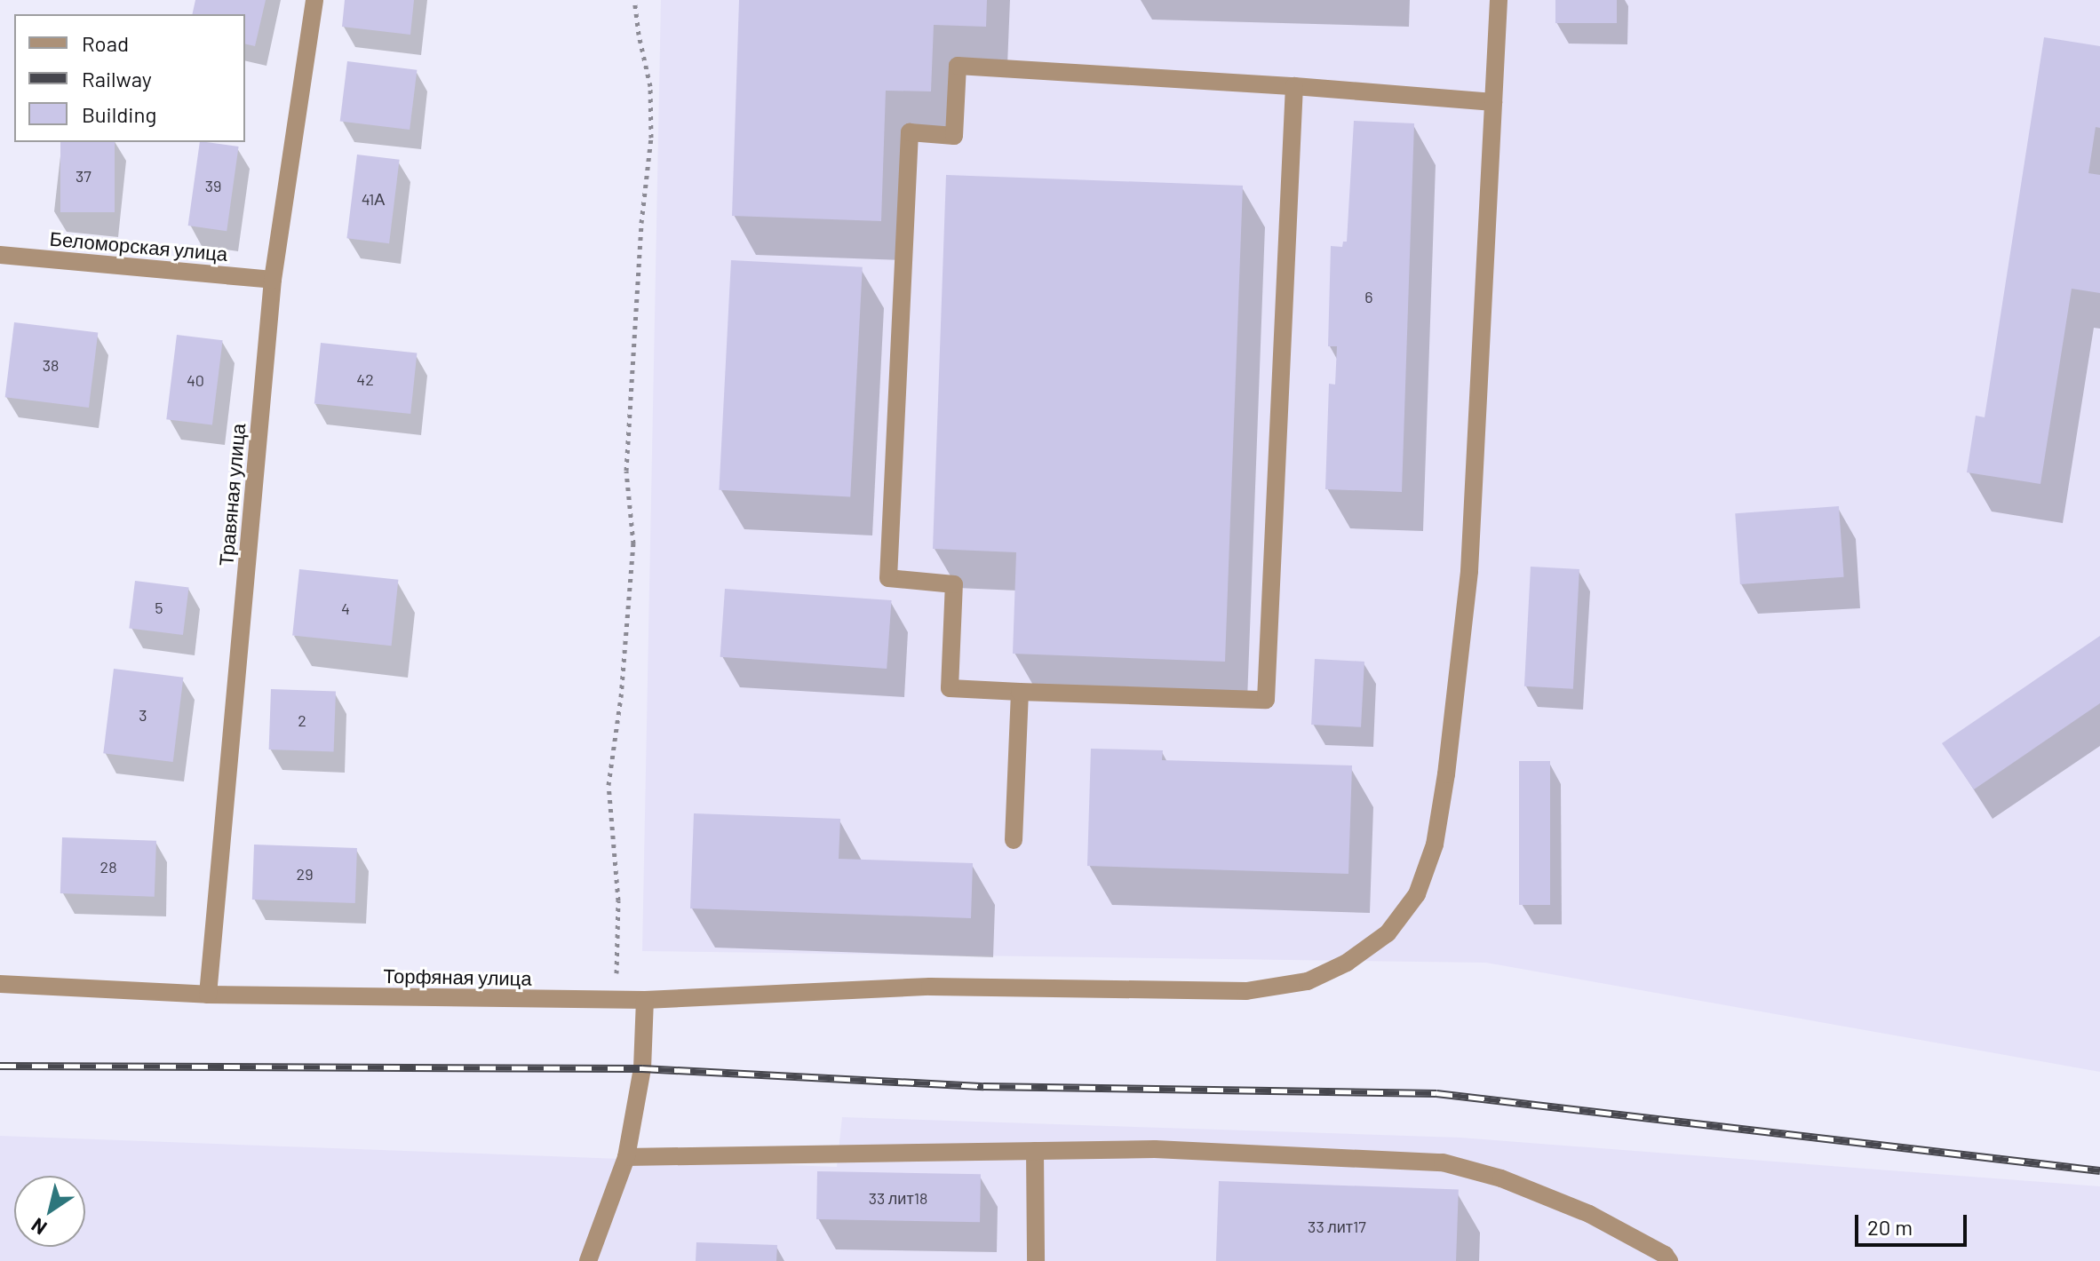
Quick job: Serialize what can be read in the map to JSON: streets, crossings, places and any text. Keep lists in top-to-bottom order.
{
  "streets": {
    "street": ["Беломорская улица", "Травяная улица", "Торфяная улица"]
  },
  "crossings": [
    ["Беломорская улица", "Травяная улица"],
    ["Травяная улица", "Торфяная улица"]
  ],
  "house_numbers": [
    "37",
    "39",
    "41А",
    "6",
    "38",
    "42",
    "40",
    "5",
    "4",
    "3",
    "2",
    "28",
    "29",
    "33 лит18",
    "33 лит17"
  ],
  "legend": ["Road", "Railway", "Building"],
  "scale_bar": "20 m",
  "north": "bottom left"
}
